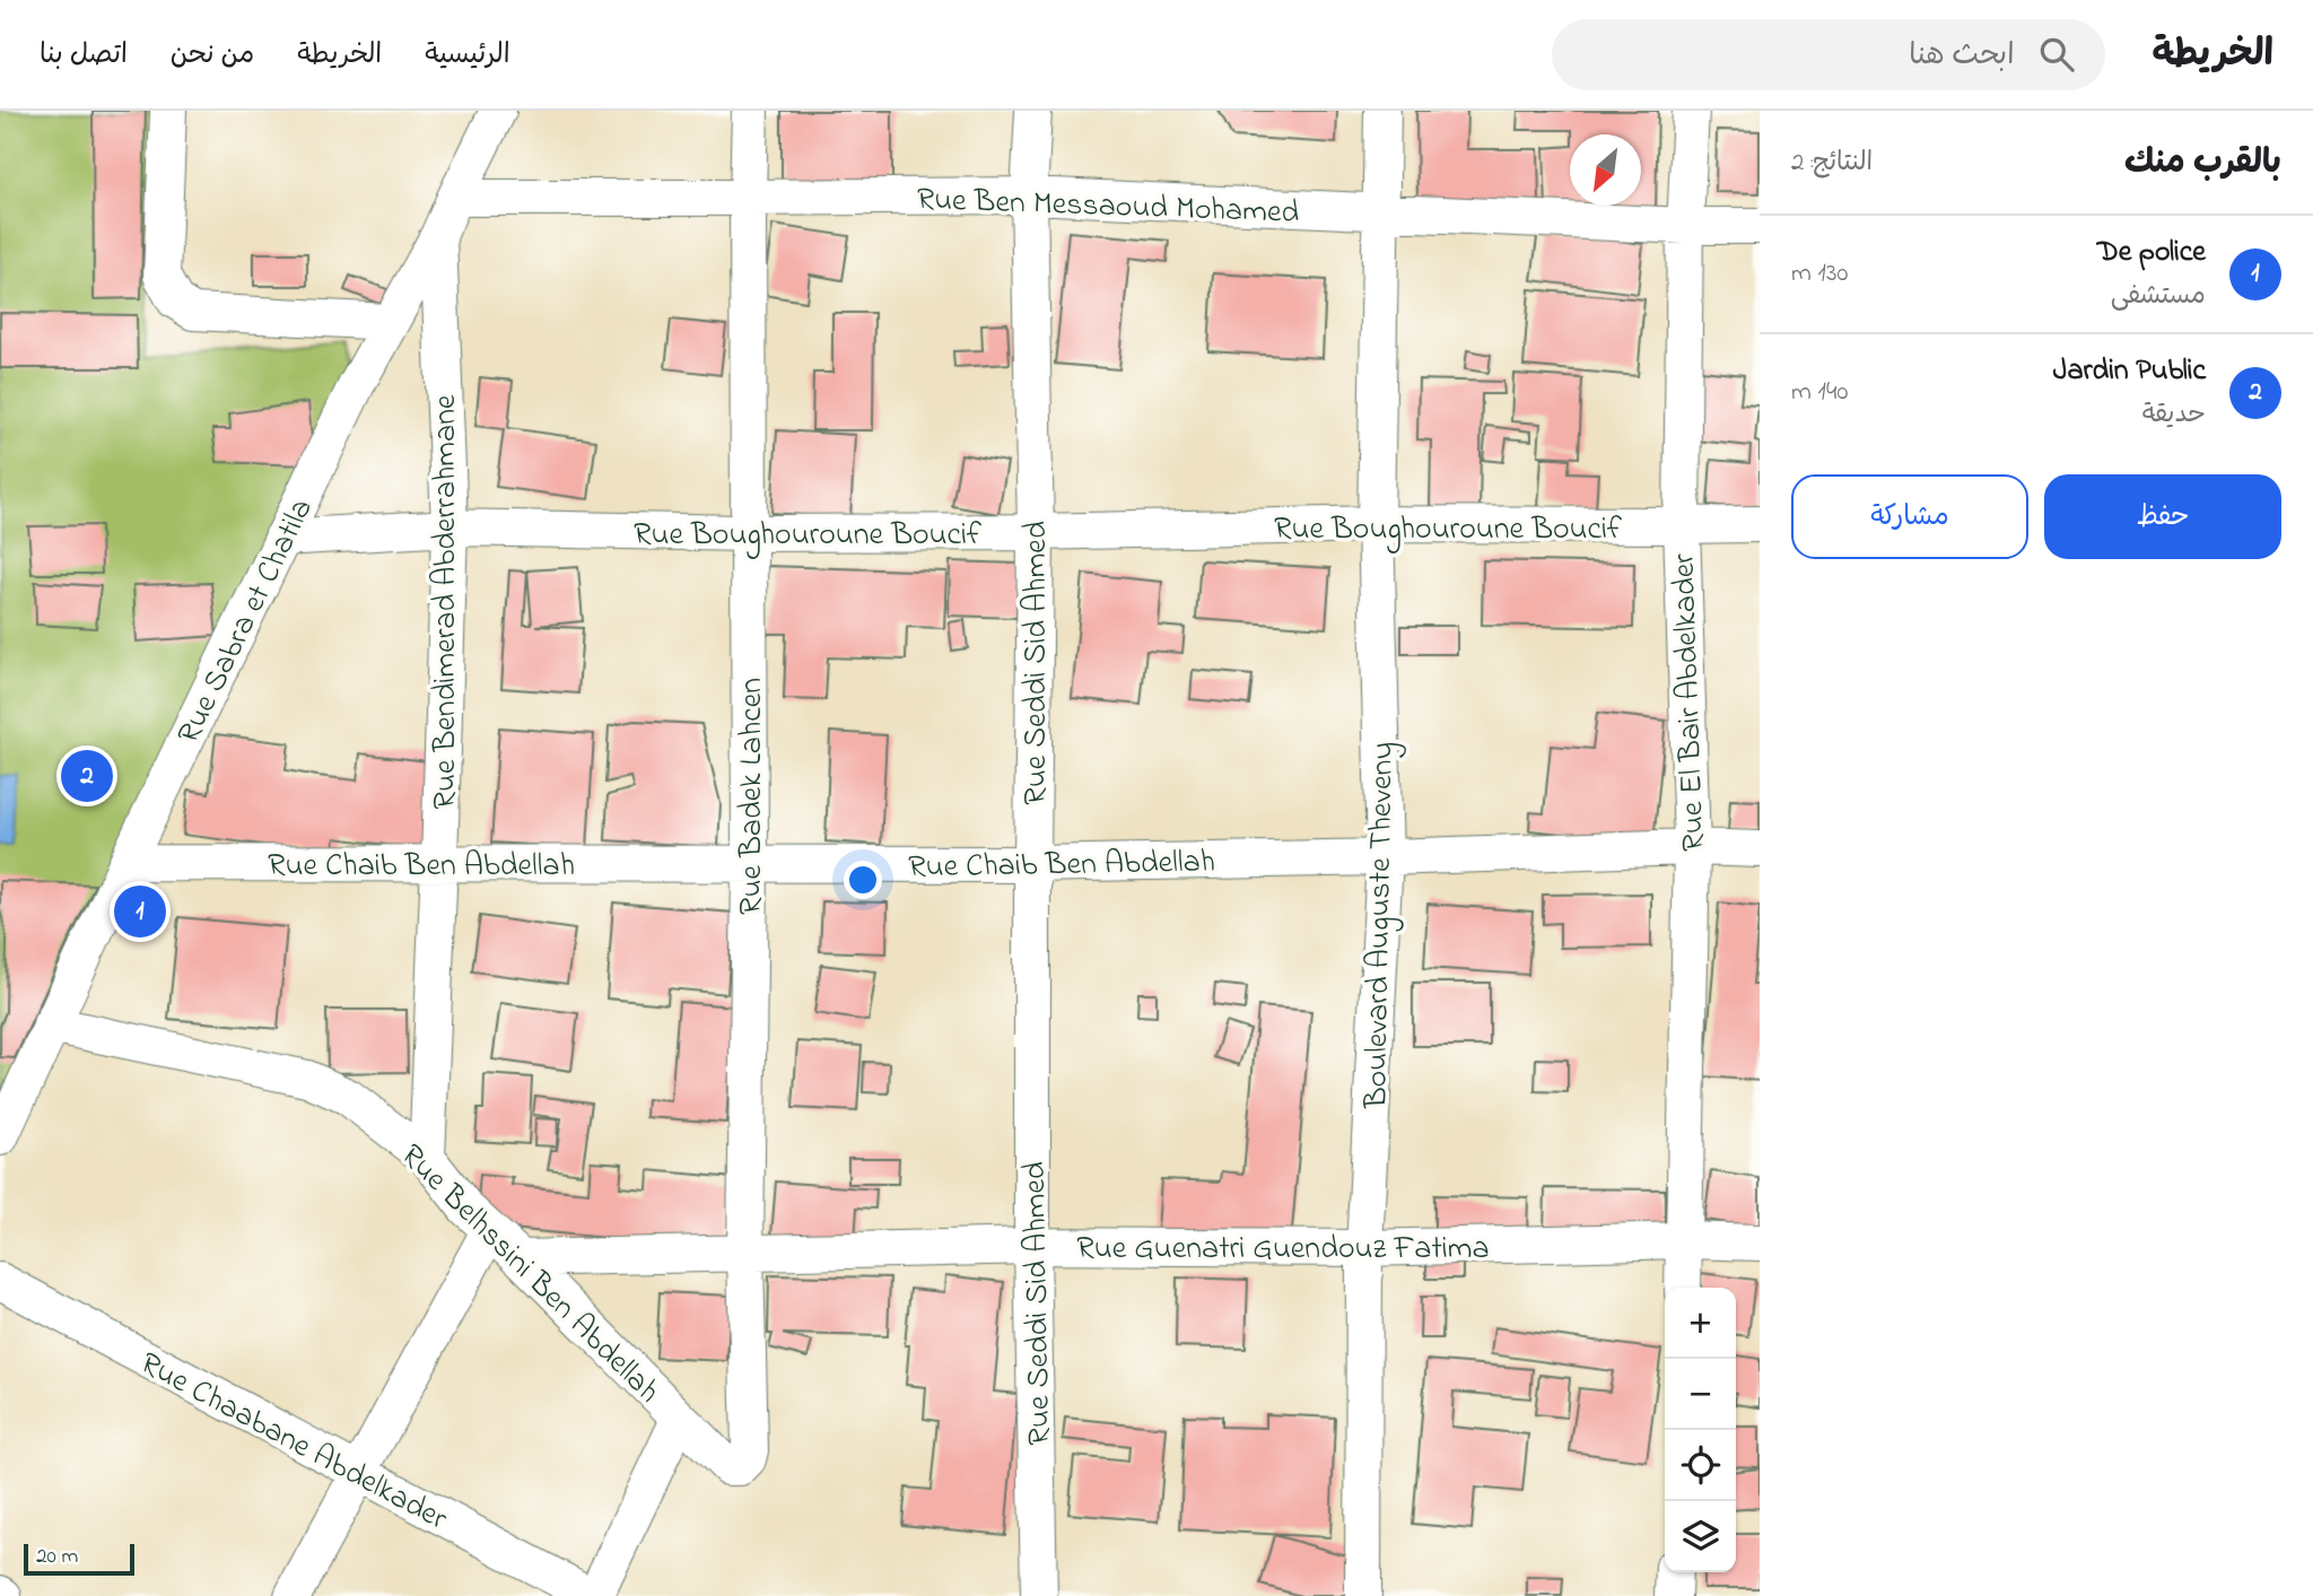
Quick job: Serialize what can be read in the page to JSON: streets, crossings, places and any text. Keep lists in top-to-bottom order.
{
  "streets": {
    "street": [
      "Rue Ben Messaoud Mohamed",
      "Rue Boughouroune Boucif",
      "Rue Bendimerad Abderrahmane",
      "Rue Sabra et Chatila",
      "Rue Seddi Sid Ahmed",
      "Rue El Bair Abdelkader",
      "Rue Badek Lahcen",
      "Rue Chaib Ben Abdellah",
      "Boulevard Auguste Theveny",
      "Rue Guenatri Guendouz Fatima",
      "Rue Belhssini Ben Abdellah",
      "Rue Chaabane Abdelkader"
    ]
  },
  "crossings": [
    ["Rue Ben Messaoud Mohamed", "Rue Sabra et Chatila"],
    ["Rue Ben Messaoud Mohamed", "Rue Seddi Sid Ahmed"],
    ["Rue Ben Messaoud Mohamed", "Rue El Bair Abdelkader"],
    ["Rue Ben Messaoud Mohamed", "Rue Badek Lahcen"],
    ["Rue Ben Messaoud Mohamed", "Boulevard Auguste Theveny"],
    ["Rue Boughouroune Boucif", "Rue Bendimerad Abderrahmane"],
    ["Rue Boughouroune Boucif", "Rue Sabra et Chatila"],
    ["Rue Boughouroune Boucif", "Rue Seddi Sid Ahmed"],
    ["Rue Boughouroune Boucif", "Rue El Bair Abdelkader"],
    ["Rue Boughouroune Boucif", "Rue Badek Lahcen"],
    ["Rue Boughouroune Boucif", "Boulevard Auguste Theveny"],
    ["Rue Bendimerad Abderrahmane", "Rue Sabra et Chatila"],
    ["Rue Bendimerad Abderrahmane", "Rue Chaib Ben Abdellah"],
    ["Rue Bendimerad Abderrahmane", "Rue Belhssini Ben Abdellah"],
    ["Rue Sabra et Chatila", "Rue Chaib Ben Abdellah"],
    ["Rue Sabra et Chatila", "Rue Belhssini Ben Abdellah"],
    ["Rue Seddi Sid Ahmed", "Rue Chaib Ben Abdellah"],
    ["Rue Seddi Sid Ahmed", "Rue Guenatri Guendouz Fatima"],
    ["Rue El Bair Abdelkader", "Rue Chaib Ben Abdellah"],
    ["Rue El Bair Abdelkader", "Rue Guenatri Guendouz Fatima"],
    ["Rue Badek Lahcen", "Rue Chaib Ben Abdellah"],
    ["Rue Badek Lahcen", "Rue Guenatri Guendouz Fatima"],
    ["Rue Badek Lahcen", "Rue Belhssini Ben Abdellah"],
    ["Rue Chaib Ben Abdellah", "Boulevard Auguste Theveny"],
    ["Boulevard Auguste Theveny", "Rue Guenatri Guendouz Fatima"],
    ["Rue Guenatri Guendouz Fatima", "Rue Belhssini Ben Abdellah"]
  ],
  "scale_bar": "20 m",
  "north": "bottom left",
  "page": {
    "header": "الخريطة",
    "search": "ابحث هنا",
    "nav": [
      "الرئيسية",
      "الخريطة",
      "من نحن",
      "اتصل بنا"
    ],
    "heading": ["بالقرب منك", "النتائج: 2"],
    "list": [
      {
        "mark": "1",
        "name": "De police",
        "note": "مستشفى",
        "value": "130 m"
      },
      {
        "mark": "2",
        "name": "Jardin Public",
        "note": "حديقة",
        "value": "140 m"
      }
    ],
    "buttons": ["حفظ", "مشاركة"],
    "pins": ["2", "1"],
    "map_buttons": ["+", "−"],
    "scale": "20 m"
  }
}
